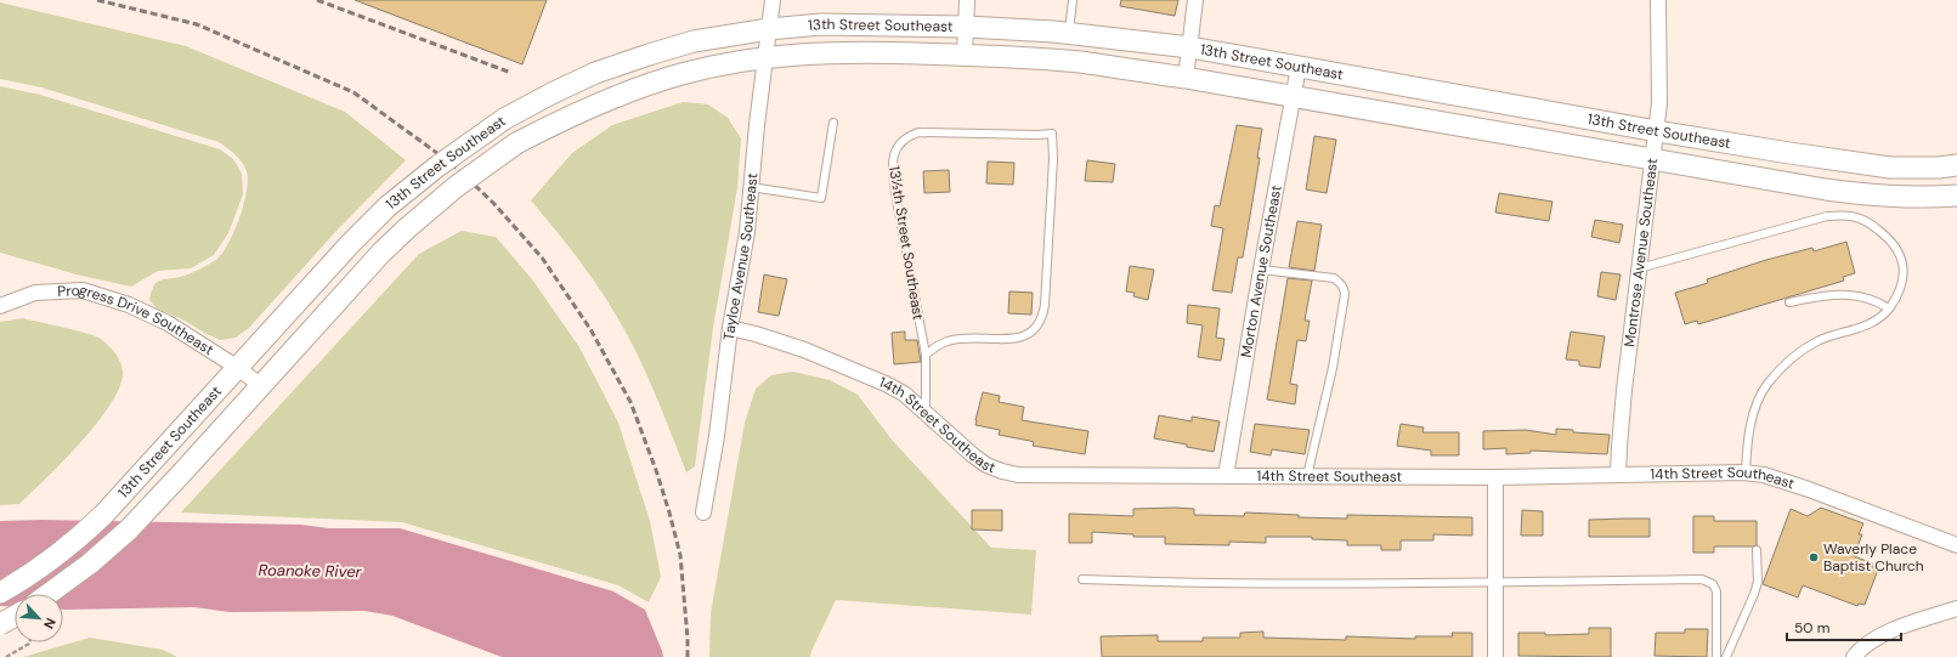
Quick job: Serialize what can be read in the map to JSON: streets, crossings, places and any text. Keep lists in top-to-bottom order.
{
  "streets": {
    "main road": ["13th Street Southeast"],
    "street": [
      "Montrose Avenue Southeast",
      "Tayloe Avenue Southeast",
      "Morton Avenue Southeast",
      "Progress Drive Southeast",
      "14th Street Southeast"
    ],
    "lane": ["13½th Street Southeast"]
  },
  "crossings": [
    ["13th Street Southeast", "Montrose Avenue Southeast"],
    ["13th Street Southeast", "Tayloe Avenue Southeast"],
    ["13th Street Southeast", "Morton Avenue Southeast"],
    ["13th Street Southeast", "Progress Drive Southeast"],
    ["13½th Street Southeast", "14th Street Southeast"],
    ["Montrose Avenue Southeast", "14th Street Southeast"],
    ["Tayloe Avenue Southeast", "14th Street Southeast"],
    ["Morton Avenue Southeast", "14th Street Southeast"]
  ],
  "water": ["Roanoke River"],
  "places": ["Waverly Place Baptist Church"],
  "scale_bar": "50 m",
  "north": "bottom right"
}
